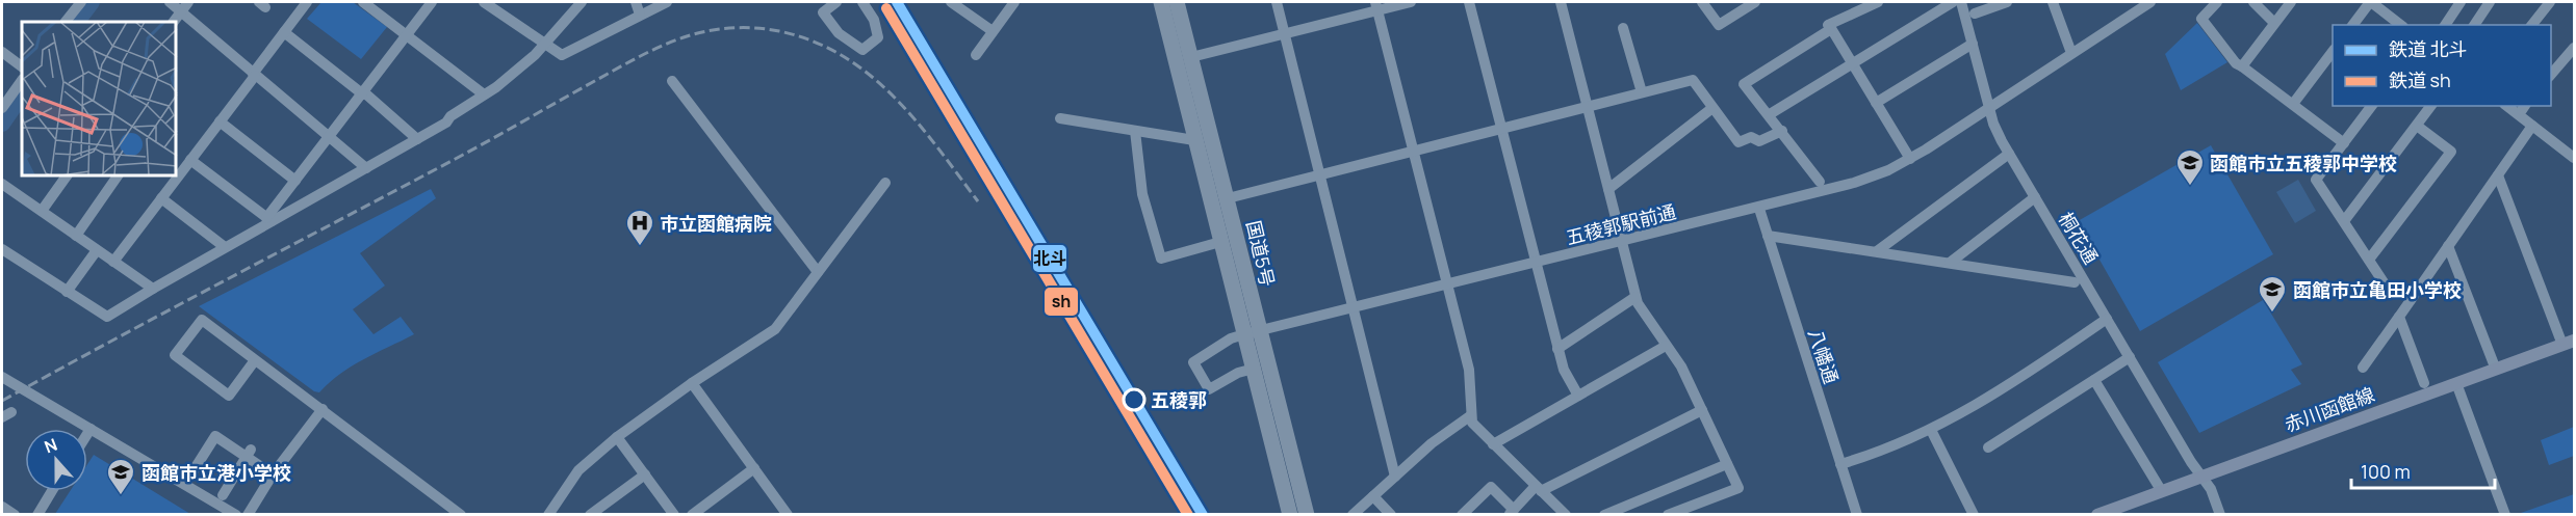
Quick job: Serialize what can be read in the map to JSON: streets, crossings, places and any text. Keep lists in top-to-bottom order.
{
  "streets": {
    "highway": ["国道5号"],
    "main road": ["赤川函館線"],
    "street": ["五稜郭駅前通", "桐花通", "八幡通"]
  },
  "crossings": [
    ["五稜郭駅前通", "桐花通"],
    ["五稜郭駅前通", "国道5号"],
    ["五稜郭駅前通", "八幡通"],
    ["桐花通", "赤川函館線"]
  ],
  "places": {
    "school or university": ["函館市立五稜郭中学校", "函館市立亀田小学校", "函館市立港小学校"],
    "hospital": ["市立函館病院"],
    "other": ["五稜郭"]
  },
  "lines": ["rail line 北斗", "rail line sh"],
  "legend": ["鉄道 北斗", "鉄道 sh"],
  "scale_bar": "100 m",
  "north": "top"
}
